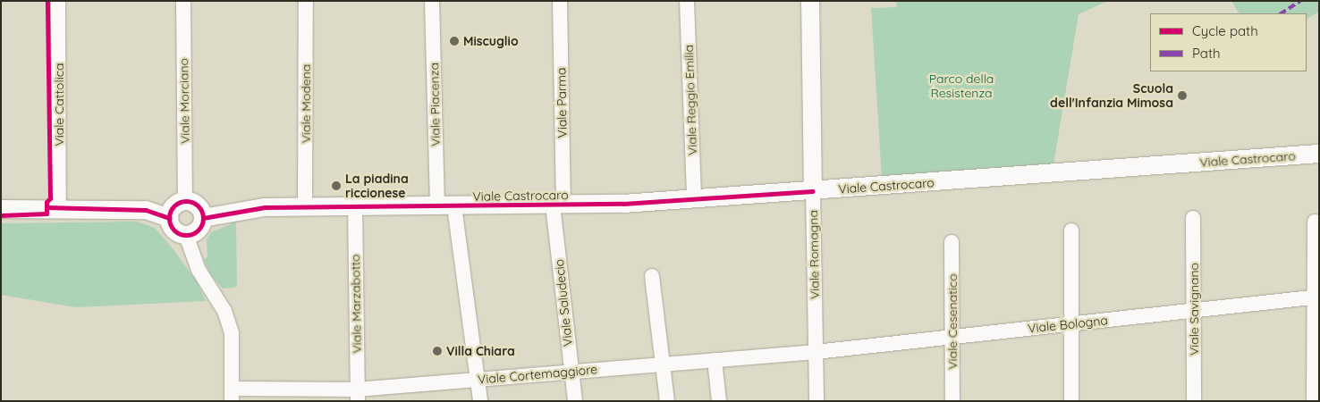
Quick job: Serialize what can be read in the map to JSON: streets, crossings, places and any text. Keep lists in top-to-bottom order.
{
  "streets": {
    "street": [
      "Viale Reggio Emilia",
      "Viale Morciano",
      "Viale Parma",
      "Viale Modena",
      "Viale Cattolica",
      "Viale Piacenza",
      "Viale Castrocaro",
      "Viale Romagna",
      "Viale Saludecio",
      "Viale Marzabotto",
      "Viale Savignano",
      "Viale Cesenatico",
      "Viale Bologna",
      "Viale Cortemaggiore"
    ]
  },
  "crossings": [
    ["Viale Reggio Emilia", "Viale Castrocaro"],
    ["Viale Morciano", "Viale Castrocaro"],
    ["Viale Parma", "Viale Castrocaro"],
    ["Viale Parma", "Viale Saludecio"],
    ["Viale Modena", "Viale Castrocaro"],
    ["Viale Piacenza", "Viale Castrocaro"],
    ["Viale Piacenza", "Viale Cortemaggiore"],
    ["Viale Castrocaro", "Viale Romagna"],
    ["Viale Castrocaro", "Viale Saludecio"],
    ["Viale Castrocaro", "Viale Marzabotto"],
    ["Viale Romagna", "Viale Bologna"],
    ["Viale Romagna", "Viale Cortemaggiore"],
    ["Viale Saludecio", "Viale Cortemaggiore"],
    ["Viale Marzabotto", "Viale Cortemaggiore"],
    ["Viale Savignano", "Viale Bologna"],
    ["Viale Cesenatico", "Viale Bologna"],
    ["Viale Bologna", "Viale Cortemaggiore"]
  ],
  "parks": ["Parco della Resistenza"],
  "places": [
    "Miscuglio",
    "Scuola dell'Infanzia Mimosa",
    "La piadina riccionese",
    "Villa Chiara"
  ],
  "legend": ["Cycle path", "Path"]
}
